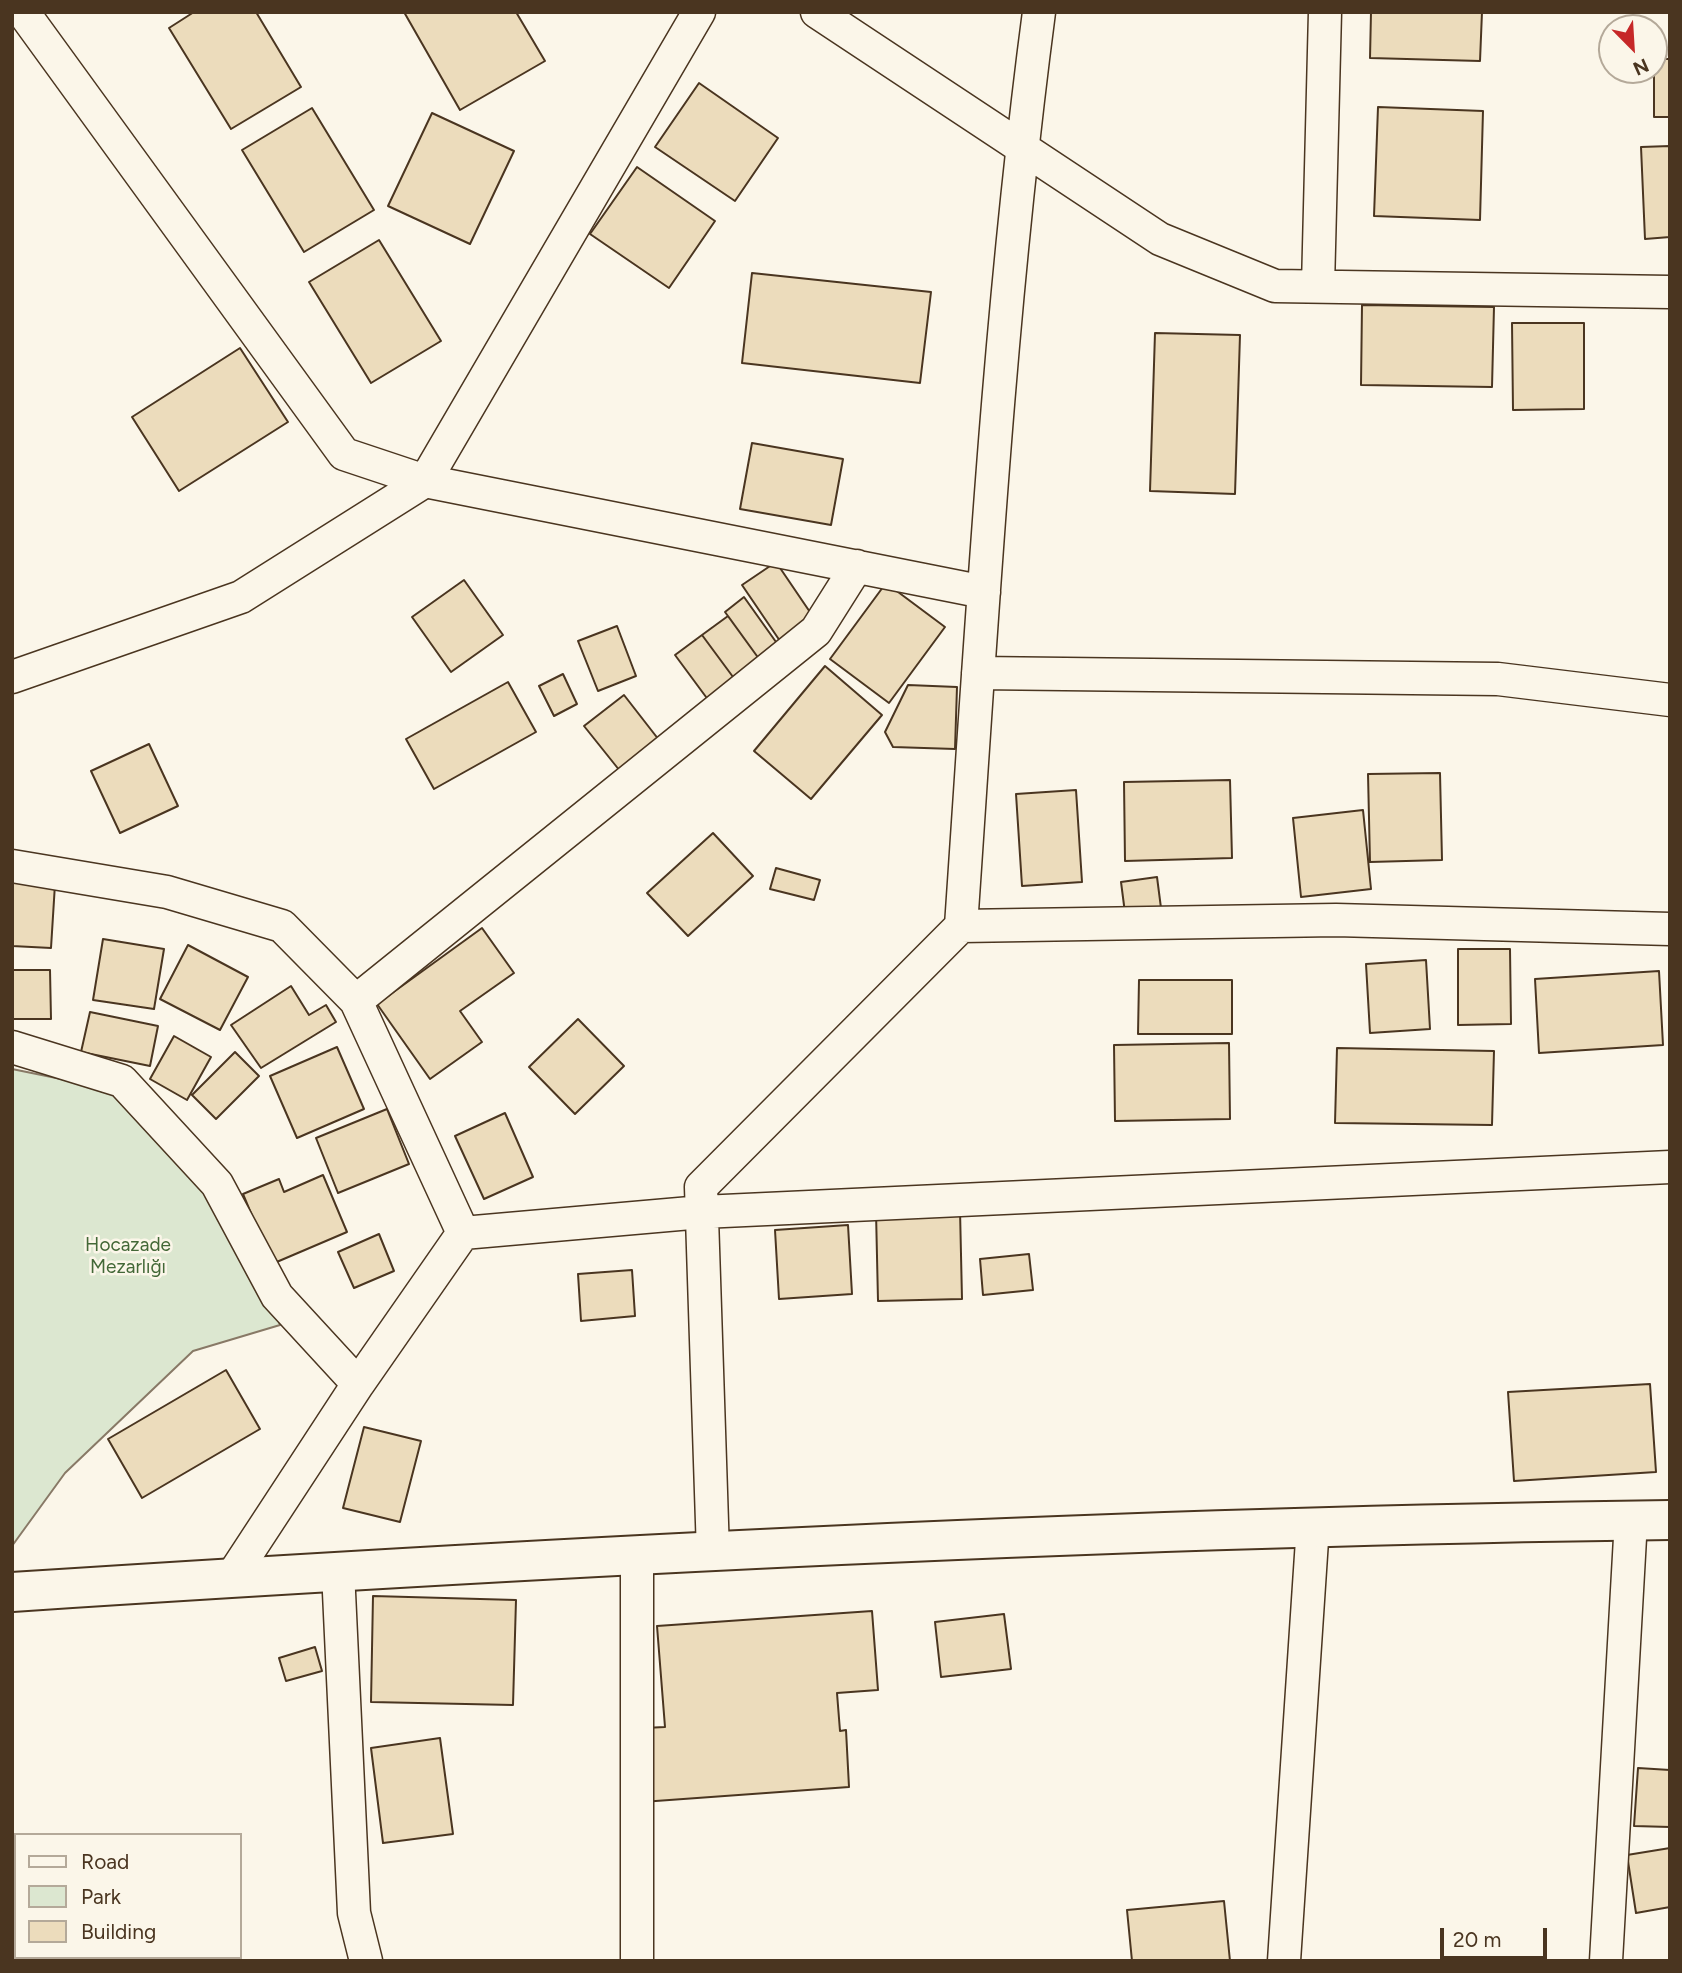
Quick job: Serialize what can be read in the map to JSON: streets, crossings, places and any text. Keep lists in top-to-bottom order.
{
  "parks": ["Hocazade Mezarlığı"],
  "legend": ["Road", "Park", "Building"],
  "scale_bar": "20 m",
  "north": "bottom right"
}
